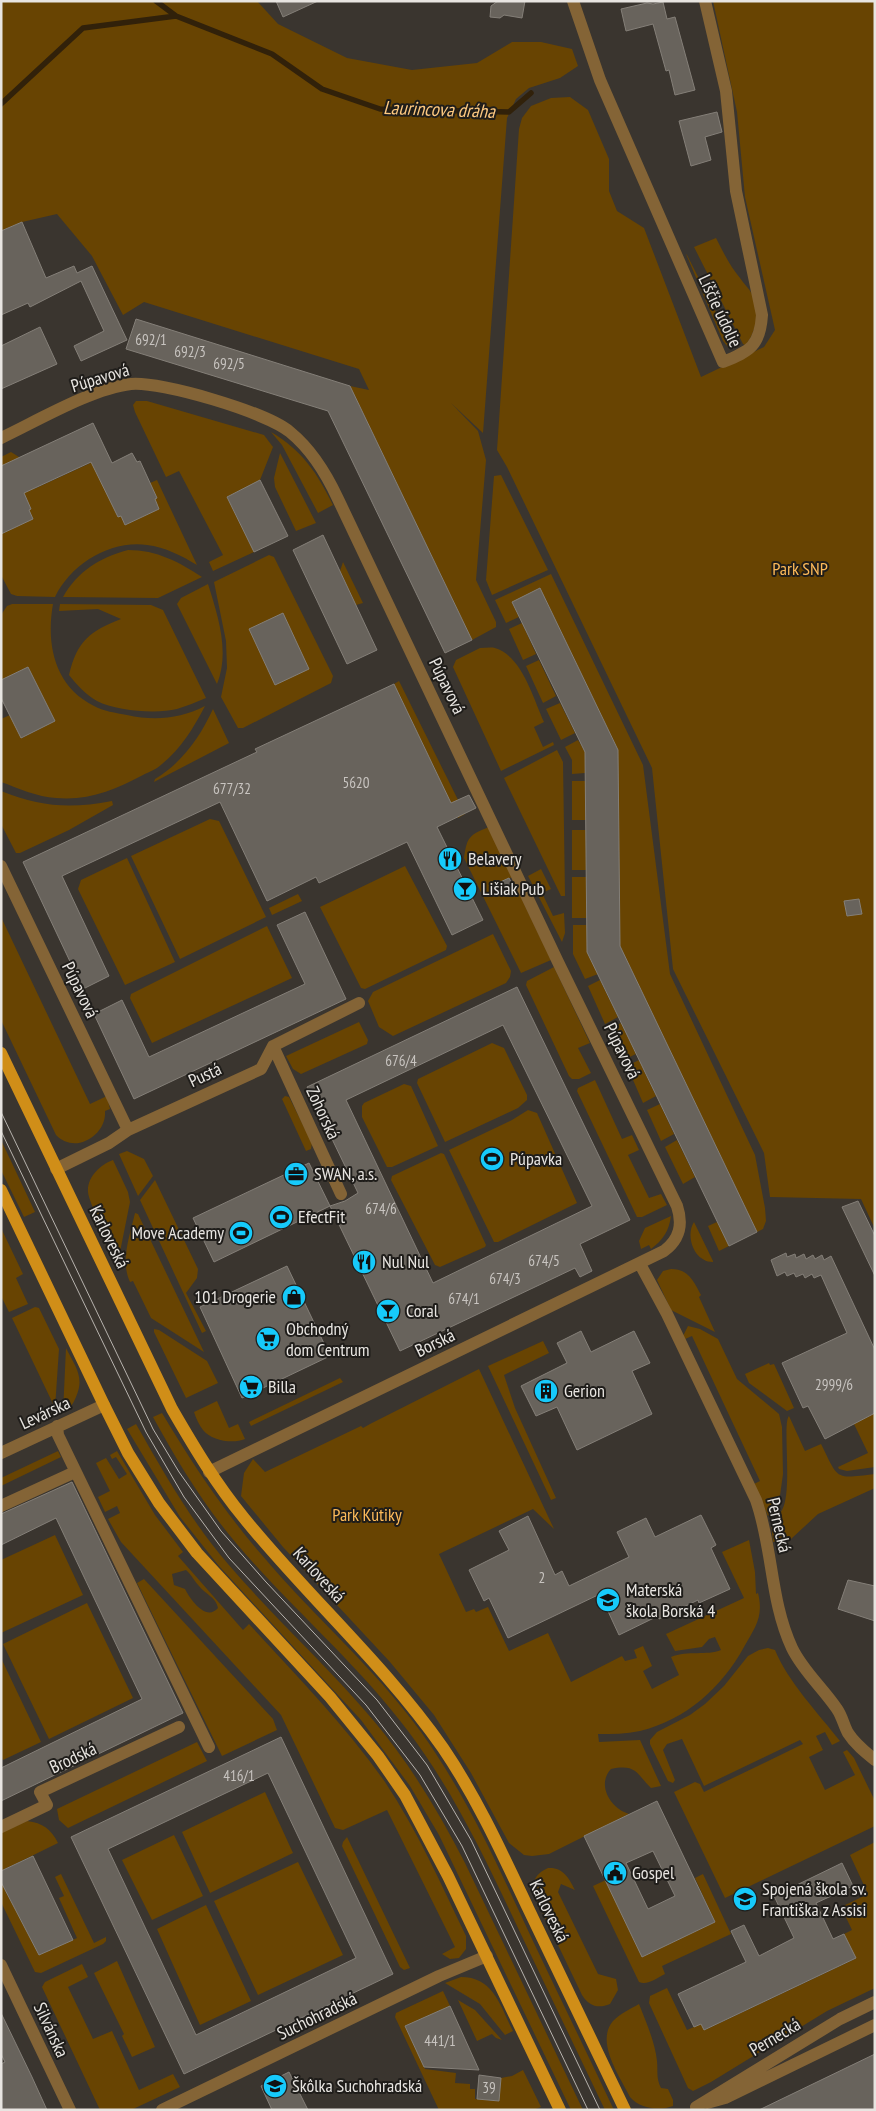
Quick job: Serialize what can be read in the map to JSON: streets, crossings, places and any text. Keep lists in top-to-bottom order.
{
  "streets": {
    "main road": ["Karloveská"],
    "street": [
      "Líščie údolie",
      "Púpavová",
      "Pustá",
      "Zohorská",
      "Borská",
      "Levárska",
      "Pernecká",
      "Brodská",
      "Suchohradská",
      "Silvánska"
    ]
  },
  "crossings": [
    ["Púpavová", "Pustá"],
    ["Púpavová", "Borská"],
    ["Pustá", "Zohorská"],
    ["Pustá", "Karloveská"],
    ["Karloveská", "Borská"],
    ["Borská", "Pernecká"]
  ],
  "water": ["Laurincova dráha"],
  "parks": ["Park SNP", "Park Kútiky"],
  "places": {
    "restaurant": ["Belavery", "Nul Nul"],
    "bar": ["Lišiak Pub", "Coral"],
    "sports": ["Púpavka", "EfectFit", "Move Academy"],
    "office": ["SWAN, a.s."],
    "shop": ["101 Drogerie"],
    "supermarket": ["Obchodný dom Centrum", "Billa"],
    "building": ["Gerion"],
    "school or university": ["Materská škola Borská 4", "Spojená škola sv. Františka z Assisi", "Škôlka Suchohradská"],
    "public building": ["Gospel"]
  },
  "house_numbers": [
    "692/1",
    "692/3",
    "692/5",
    "5620",
    "677/32",
    "676/4",
    "674/6",
    "674/5",
    "674/3",
    "674/1",
    "2999/6",
    "2",
    "416/1",
    "441/1",
    "39"
  ]
}
